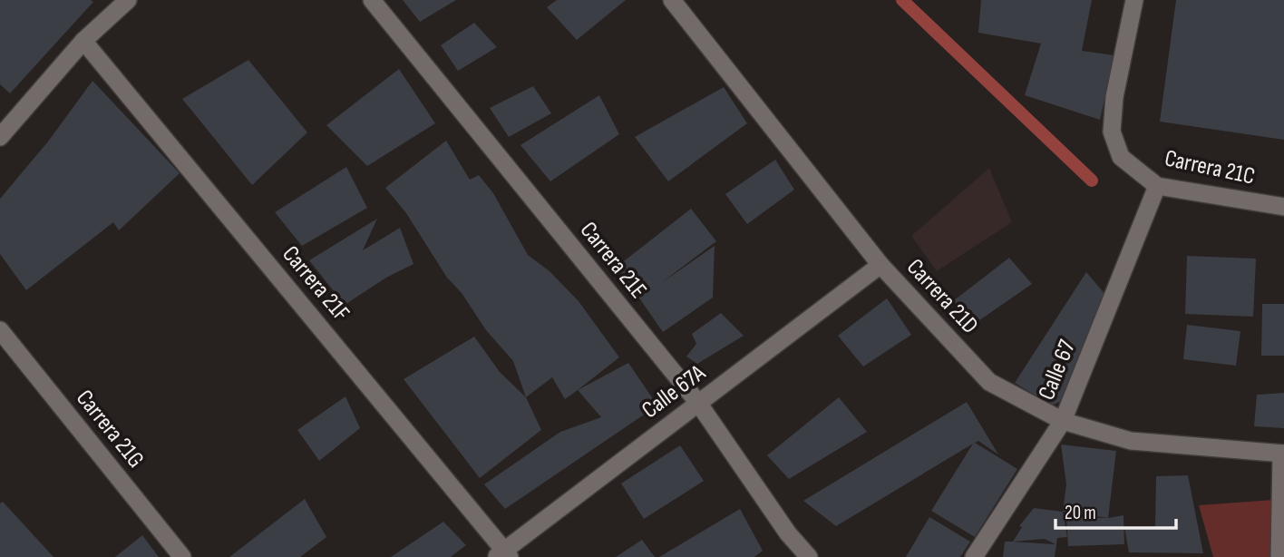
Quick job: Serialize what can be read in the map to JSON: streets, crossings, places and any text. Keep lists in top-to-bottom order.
{
  "streets": {
    "street": [
      "Carrera 21C",
      "Carrera 21E",
      "Carrera 21F",
      "Carrera 21D",
      "Calle 67",
      "Calle 67A",
      "Carrera 21G"
    ]
  },
  "crossings": [
    ["Carrera 21C", "Calle 67"],
    ["Carrera 21E", "Calle 67A"],
    ["Carrera 21F", "Calle 67A"],
    ["Carrera 21D", "Calle 67"],
    ["Carrera 21D", "Calle 67A"]
  ],
  "scale_bar": "20 m"
}
